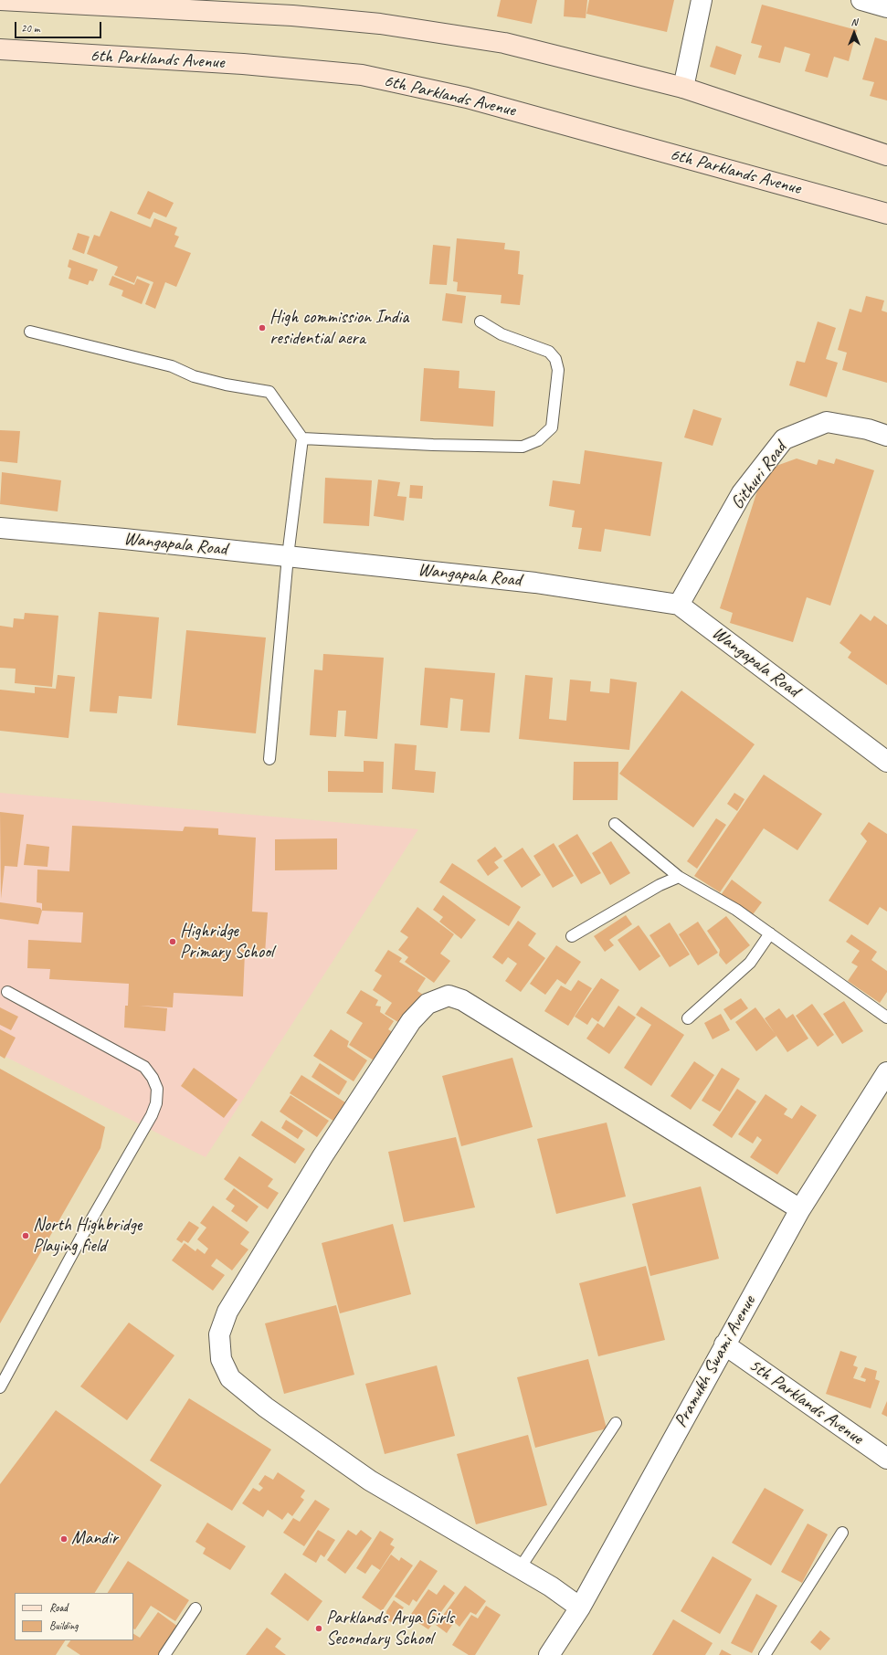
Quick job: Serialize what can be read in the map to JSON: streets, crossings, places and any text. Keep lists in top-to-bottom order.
{
  "streets": {
    "street": [
      "6th Parklands Avenue",
      "Githuri Road",
      "Wangapala Road",
      "Pramukh Swami Avenue",
      "5th Parklands Avenue"
    ]
  },
  "crossings": [
    ["Githuri Road", "Wangapala Road"],
    ["Pramukh Swami Avenue", "5th Parklands Avenue"]
  ],
  "places": [
    "High commission India residential aera",
    "Highridge Primary School",
    "North Highbridge Playing field",
    "Mandir",
    "Parklands Arya Girls Secondary School"
  ],
  "legend": ["Road", "Building"],
  "scale_bar": "20 m",
  "north": "top"
}
